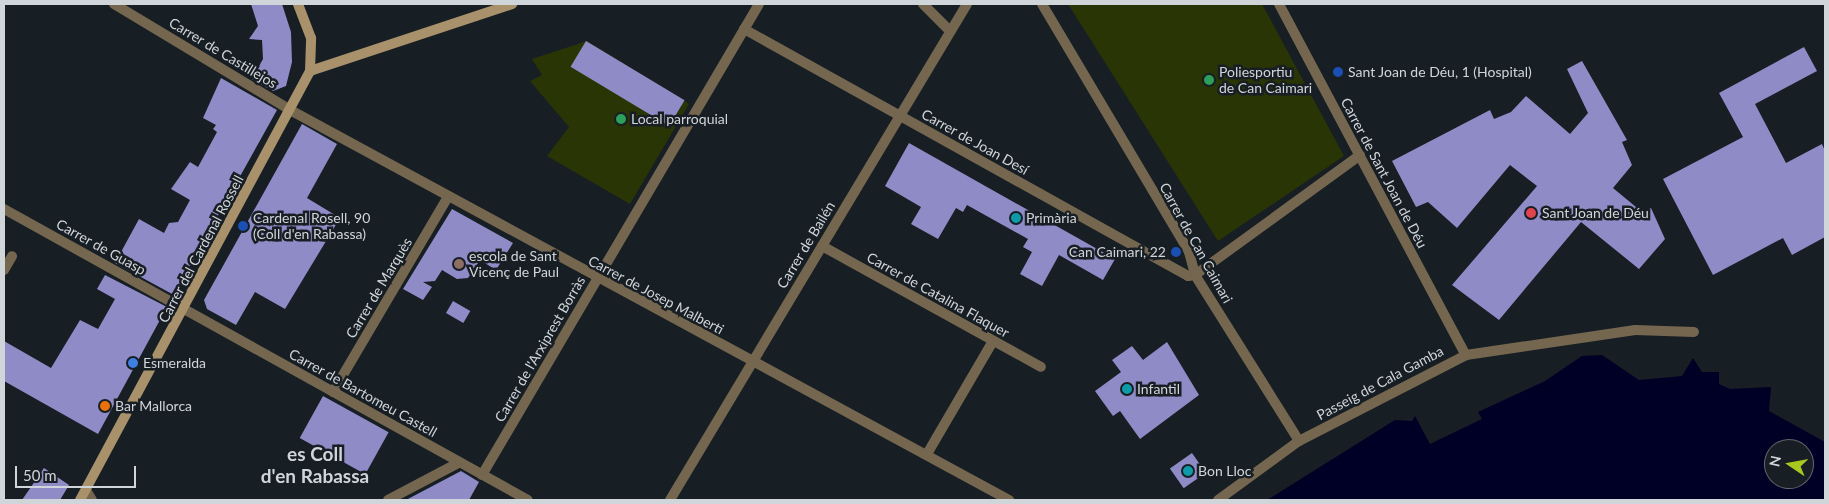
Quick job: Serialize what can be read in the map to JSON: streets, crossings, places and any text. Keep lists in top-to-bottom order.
{
  "streets": {
    "street": [
      "Carrer de Castillejos",
      "Carrer de Joan Desí",
      "Carrer de Sant Joan de Déu",
      "Carrer de Can Caimari",
      "Carrer de Bailén",
      "Carrer de Guasp",
      "Carrer del Cardenal Rossell",
      "Carrer de Marquès",
      "Carrer de Josep Malberti",
      "Carrer de Catalina Flaquer",
      "Carrer de l'Arxiprest Borràs",
      "Passeig de Cala Gamba",
      "Carrer de Bartomeu Castell"
    ]
  },
  "crossings": [
    ["Carrer de Castillejos", "Carrer del Cardenal Rossell"],
    ["Carrer de Castillejos", "Carrer de Josep Malberti"],
    ["Carrer de Joan Desí", "Carrer de Can Caimari"],
    ["Carrer de Joan Desí", "Carrer de Bailén"],
    ["Carrer de Joan Desí", "Carrer de l'Arxiprest Borràs"],
    ["Carrer de Sant Joan de Déu", "Passeig de Cala Gamba"],
    ["Carrer de Can Caimari", "Passeig de Cala Gamba"],
    ["Carrer de Bailén", "Carrer de Josep Malberti"],
    ["Carrer de Bailén", "Carrer de Catalina Flaquer"],
    ["Carrer de Guasp", "Carrer del Cardenal Rossell"],
    ["Carrer de Guasp", "Carrer de Bartomeu Castell"],
    ["Carrer del Cardenal Rossell", "Carrer de Josep Malberti"],
    ["Carrer del Cardenal Rossell", "Carrer de Bartomeu Castell"],
    ["Carrer de Marquès", "Carrer de Josep Malberti"],
    ["Carrer de Marquès", "Carrer de Bartomeu Castell"],
    ["Carrer de Josep Malberti", "Carrer de l'Arxiprest Borràs"],
    ["Carrer de l'Arxiprest Borràs", "Carrer de Bartomeu Castell"]
  ],
  "districts": ["es Coll d'en Rabassa"],
  "places": [
    "Sant Joan de Déu, 1 (Hospital)",
    "Poliesportiu de Can Caimari",
    "Local parroquial",
    "Sant Joan de Déu",
    "Primària",
    "Cardenal Rosell, 90 (Coll d'en Rabassa)",
    "Can Caimari, 22",
    "escola de Sant Vicenç de Paul",
    "Esmeralda",
    "Infantil",
    "Bar Mallorca",
    "Bon Lloc"
  ],
  "scale_bar": "50 m",
  "north": "left"
}
